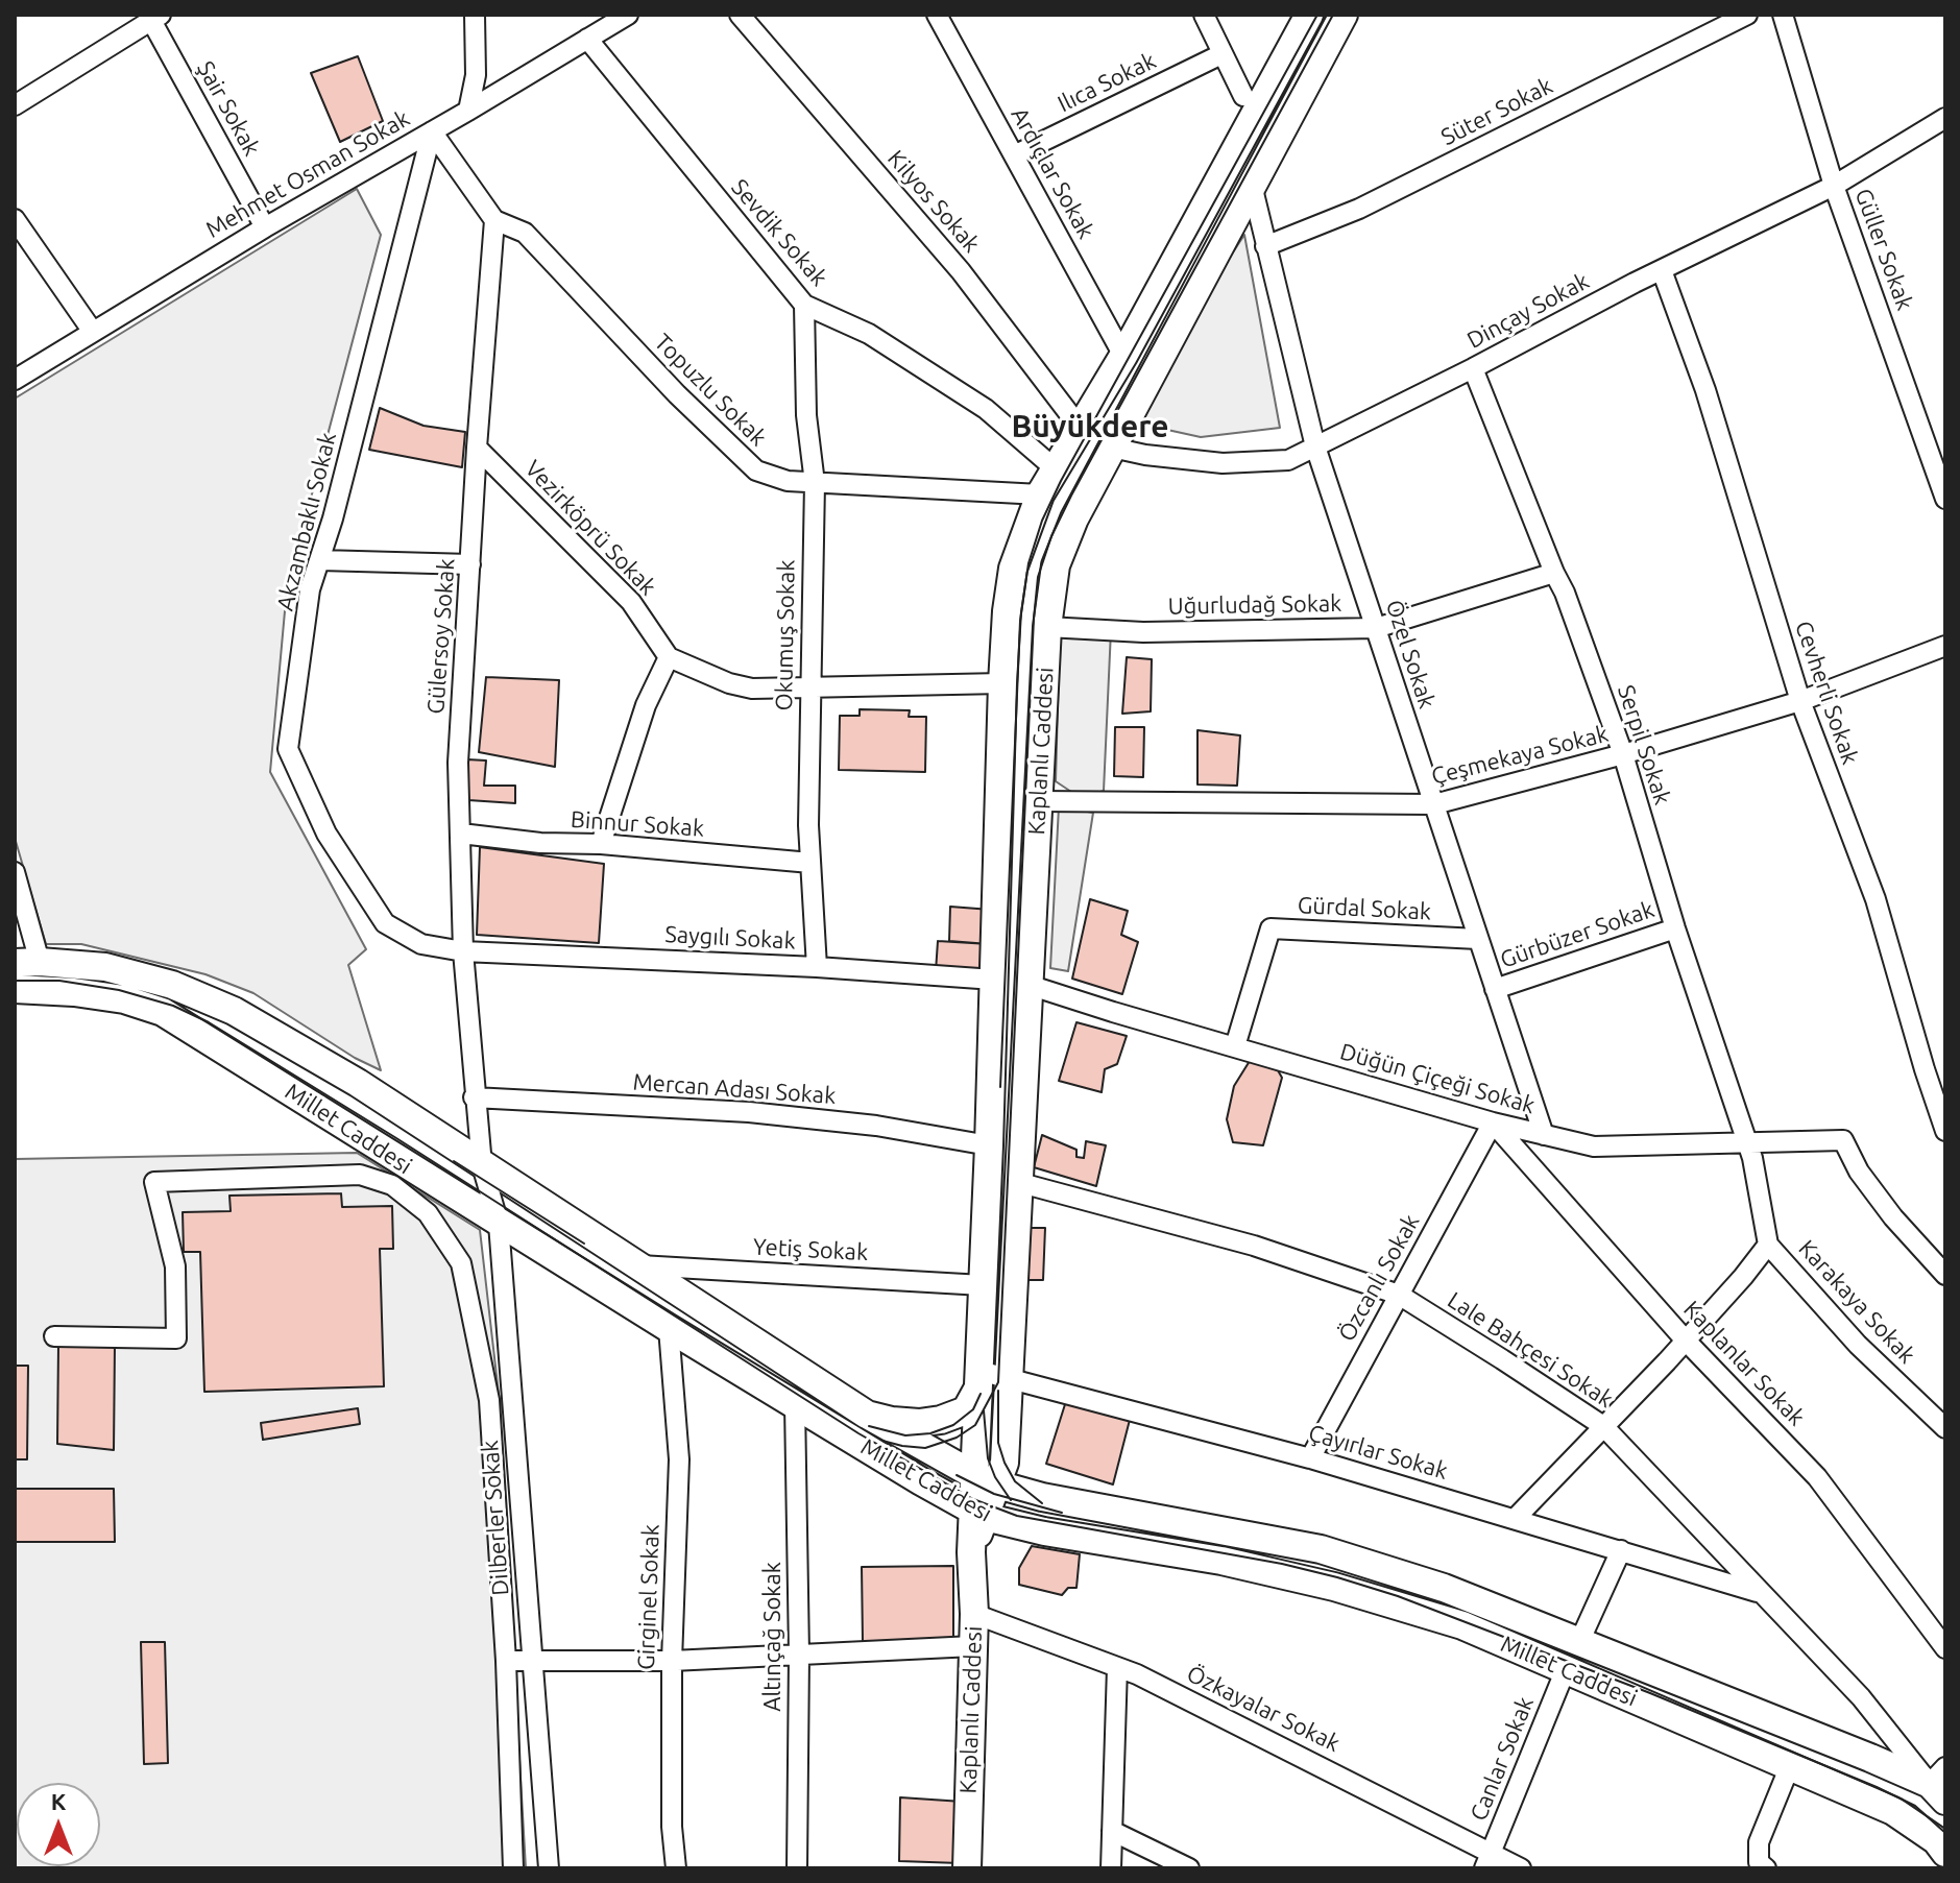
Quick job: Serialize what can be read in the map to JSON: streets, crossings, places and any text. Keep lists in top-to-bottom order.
{
  "streets": {
    "main road": ["Kaplanlı Caddesi", "Millet Caddesi"],
    "street": [
      "Ilıca Sokak",
      "Şair Sokak",
      "Süter Sokak",
      "Ardıçlar Sokak",
      "Mehmet Osman Sokak",
      "Kilyos Sokak",
      "Sevdik Sokak",
      "Güller Sokak",
      "Dinçay Sokak",
      "Topuzlu Sokak",
      "Akzambaklı Sokak",
      "Vezirköprü Sokak",
      "Uğurludağ Sokak",
      "Okumuş Sokak",
      "Gülersoy Sokak",
      "Özel Sokak",
      "Cevherli Sokak",
      "Serpil Sokak",
      "Çeşmekaya Sokak",
      "Binnur Sokak",
      "Gürdal Sokak",
      "Gürbüzer Sokak",
      "Saygılı Sokak",
      "Düğün Çiçeği Sokak",
      "Mercan Adası Sokak",
      "Yetiş Sokak",
      "Özcanlı Sokak",
      "Karakaya Sokak",
      "Lale Bahçesi Sokak",
      "Kaplanlar Sokak",
      "Çayırlar Sokak",
      "Dilberler Sokak",
      "Girginel Sokak",
      "Altınçağ Sokak",
      "Özkayalar Sokak",
      "Canlar Sokak"
    ]
  },
  "crossings": [
    ["Ilıca Sokak", "Ardıçlar Sokak"],
    ["Şair Sokak", "Mehmet Osman Sokak"],
    ["Süter Sokak", "Özel Sokak"],
    ["Ardıçlar Sokak", "Kaplanlı Caddesi"],
    ["Mehmet Osman Sokak", "Sevdik Sokak"],
    ["Mehmet Osman Sokak", "Akzambaklı Sokak"],
    ["Kilyos Sokak", "Kaplanlı Caddesi"],
    ["Sevdik Sokak", "Okumuş Sokak"],
    ["Sevdik Sokak", "Kaplanlı Caddesi"],
    ["Güller Sokak", "Dinçay Sokak"],
    ["Dinçay Sokak", "Özel Sokak"],
    ["Dinçay Sokak", "Cevherli Sokak"],
    ["Dinçay Sokak", "Serpil Sokak"],
    ["Dinçay Sokak", "Kaplanlı Caddesi"],
    ["Topuzlu Sokak", "Okumuş Sokak"],
    ["Topuzlu Sokak", "Gülersoy Sokak"],
    ["Topuzlu Sokak", "Kaplanlı Caddesi"],
    ["Akzambaklı Sokak", "Gülersoy Sokak"],
    ["Akzambaklı Sokak", "Saygılı Sokak"],
    ["Vezirköprü Sokak", "Gülersoy Sokak"],
    ["Uğurludağ Sokak", "Özel Sokak"],
    ["Uğurludağ Sokak", "Serpil Sokak"],
    ["Uğurludağ Sokak", "Kaplanlı Caddesi"],
    ["Okumuş Sokak", "Binnur Sokak"],
    ["Okumuş Sokak", "Saygılı Sokak"],
    ["Gülersoy Sokak", "Binnur Sokak"],
    ["Gülersoy Sokak", "Saygılı Sokak"],
    ["Gülersoy Sokak", "Mercan Adası Sokak"],
    ["Gülersoy Sokak", "Millet Caddesi"],
    ["Gülersoy Sokak", "Dilberler Sokak"],
    ["Özel Sokak", "Kaplanlı Caddesi"],
    ["Özel Sokak", "Çeşmekaya Sokak"],
    ["Özel Sokak", "Gürdal Sokak"],
    ["Özel Sokak", "Gürbüzer Sokak"],
    ["Özel Sokak", "Düğün Çiçeği Sokak"],
    ["Cevherli Sokak", "Çeşmekaya Sokak"],
    ["Serpil Sokak", "Çeşmekaya Sokak"],
    ["Serpil Sokak", "Gürbüzer Sokak"],
    ["Serpil Sokak", "Düğün Çiçeği Sokak"],
    ["Serpil Sokak", "Karakaya Sokak"],
    ["Kaplanlı Caddesi", "Çeşmekaya Sokak"],
    ["Kaplanlı Caddesi", "Saygılı Sokak"],
    ["Kaplanlı Caddesi", "Düğün Çiçeği Sokak"],
    ["Kaplanlı Caddesi", "Mercan Adası Sokak"],
    ["Kaplanlı Caddesi", "Millet Caddesi"],
    ["Kaplanlı Caddesi", "Yetiş Sokak"],
    ["Kaplanlı Caddesi", "Lale Bahçesi Sokak"],
    ["Kaplanlı Caddesi", "Çayırlar Sokak"],
    ["Kaplanlı Caddesi", "Özkayalar Sokak"],
    ["Gürdal Sokak", "Düğün Çiçeği Sokak"],
    ["Düğün Çiçeği Sokak", "Özcanlı Sokak"],
    ["Düğün Çiçeği Sokak", "Kaplanlar Sokak"],
    ["Millet Caddesi", "Yetiş Sokak"],
    ["Millet Caddesi", "Lale Bahçesi Sokak"],
    ["Millet Caddesi", "Çayırlar Sokak"],
    ["Millet Caddesi", "Dilberler Sokak"],
    ["Millet Caddesi", "Girginel Sokak"],
    ["Millet Caddesi", "Altınçağ Sokak"],
    ["Millet Caddesi", "Canlar Sokak"],
    ["Özcanlı Sokak", "Lale Bahçesi Sokak"],
    ["Özcanlı Sokak", "Kaplanlar Sokak"],
    ["Özcanlı Sokak", "Çayırlar Sokak"],
    ["Lale Bahçesi Sokak", "Çayırlar Sokak"],
    ["Özkayalar Sokak", "Canlar Sokak"]
  ],
  "districts": ["Büyükdere"],
  "north": "top"
}
